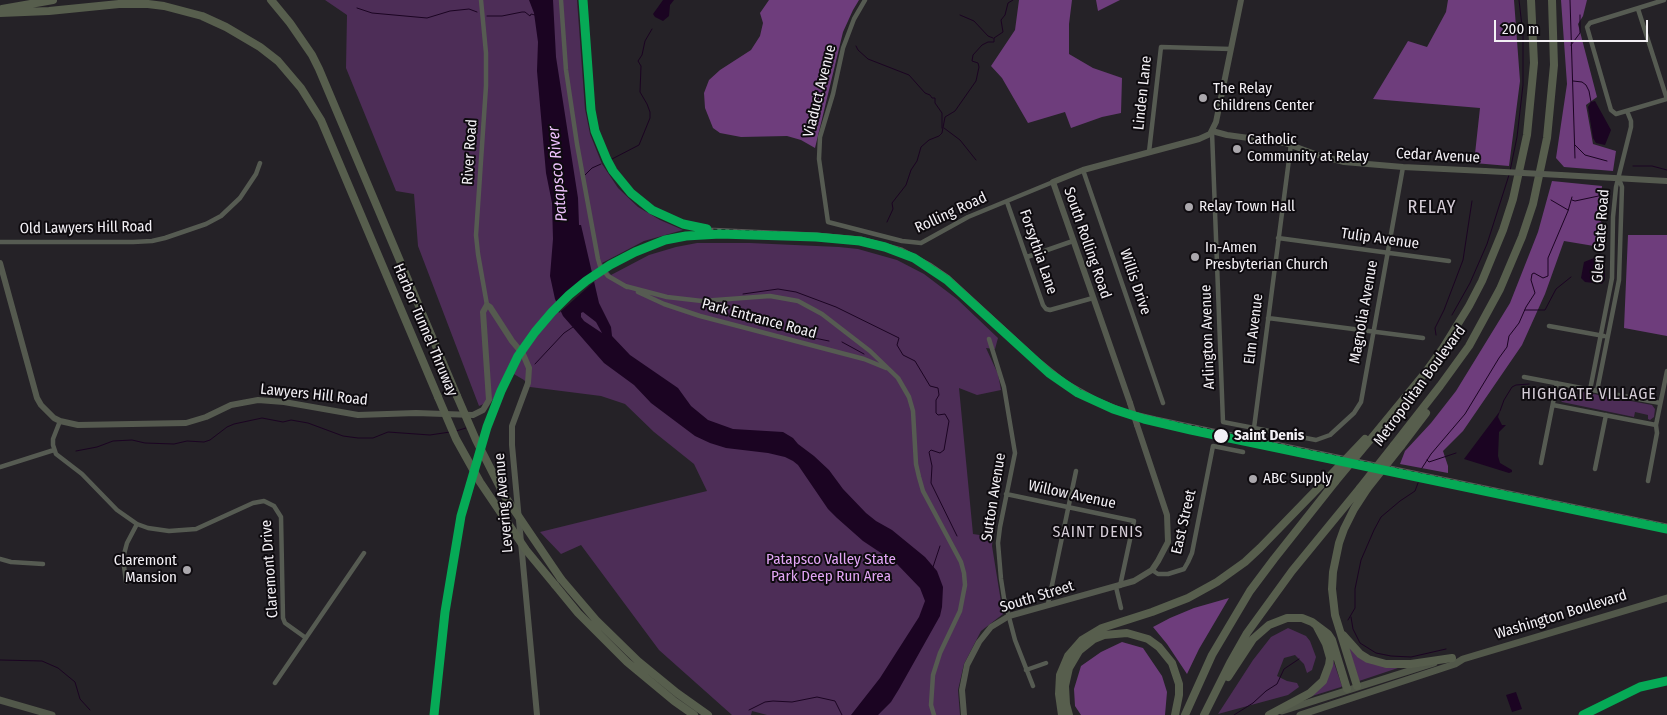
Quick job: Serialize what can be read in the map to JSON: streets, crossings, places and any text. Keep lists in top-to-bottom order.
{
  "streets": {
    "highway": ["Harbor Tunnel Thruway", "Metropolitan Boulevard"],
    "main road": ["Washington Boulevard"],
    "street": [
      "Viaduct Avenue",
      "Linden Lane",
      "River Road",
      "Cedar Avenue",
      "Rolling Road",
      "Old Lawyers Hill Road",
      "Glen Gate Road",
      "Tulip Avenue",
      "South Rolling Road",
      "Forsythia Lane",
      "Willis Drive",
      "Magnolia Avenue",
      "Park Entrance Road",
      "Elm Avenue",
      "Arlington Avenue",
      "Lawyers Hill Road",
      "Willow Avenue",
      "Sutton Avenue",
      "Levering Avenue",
      "East Street",
      "Claremont Drive",
      "South Street"
    ]
  },
  "crossings": [
    ["Viaduct Avenue", "Rolling Road"],
    ["Linden Lane", "South Rolling Road"],
    ["River Road", "Lawyers Hill Road"],
    ["River Road", "Levering Avenue"],
    ["Cedar Avenue", "Glen Gate Road"],
    ["Cedar Avenue", "South Rolling Road"],
    ["Cedar Avenue", "Magnolia Avenue"],
    ["Cedar Avenue", "Elm Avenue"],
    ["Cedar Avenue", "Arlington Avenue"],
    ["Rolling Road", "South Rolling Road"],
    ["Rolling Road", "Forsythia Lane"],
    ["Tulip Avenue", "Magnolia Avenue"],
    ["Tulip Avenue", "Elm Avenue"],
    ["South Rolling Road", "Forsythia Lane"],
    ["South Rolling Road", "Willis Drive"],
    ["South Rolling Road", "Arlington Avenue"],
    ["South Rolling Road", "East Street"],
    ["South Rolling Road", "South Street"],
    ["Magnolia Avenue", "Elm Avenue"],
    ["Magnolia Avenue", "Arlington Avenue"],
    ["Elm Avenue", "Arlington Avenue"],
    ["Lawyers Hill Road", "Levering Avenue"],
    ["Willow Avenue", "Sutton Avenue"],
    ["Willow Avenue", "South Street"],
    ["Sutton Avenue", "South Street"],
    ["East Street", "South Street"]
  ],
  "districts": ["RELAY", "HIGHGATE VILLAGE", "SAINT DENIS"],
  "water": ["Patapsco River"],
  "parks": ["Patapsco Valley State Park Deep Run Area"],
  "places": [
    "The Relay Childrens Center",
    "Catholic Community at Relay",
    "Relay Town Hall",
    "In-Amen Presbyterian Church",
    "Saint Denis",
    "ABC Supply",
    "Claremont Mansion"
  ],
  "scale_bar": "200 m"
}
